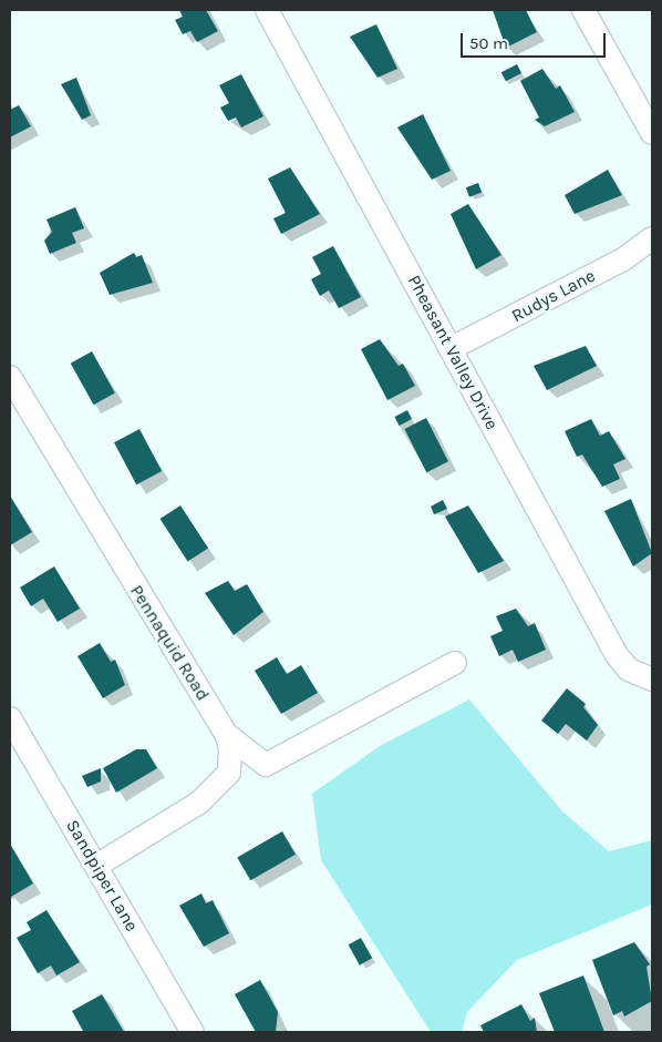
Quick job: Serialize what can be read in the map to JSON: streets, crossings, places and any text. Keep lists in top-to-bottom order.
{
  "streets": {
    "street": [
      "Rudys Lane",
      "Pheasant Valley Drive",
      "Pennaquid Road",
      "Sandpiper Lane"
    ]
  },
  "crossings": [
    ["Rudys Lane", "Pheasant Valley Drive"],
    ["Pennaquid Road", "Sandpiper Lane"]
  ],
  "scale_bar": "50 m"
}
